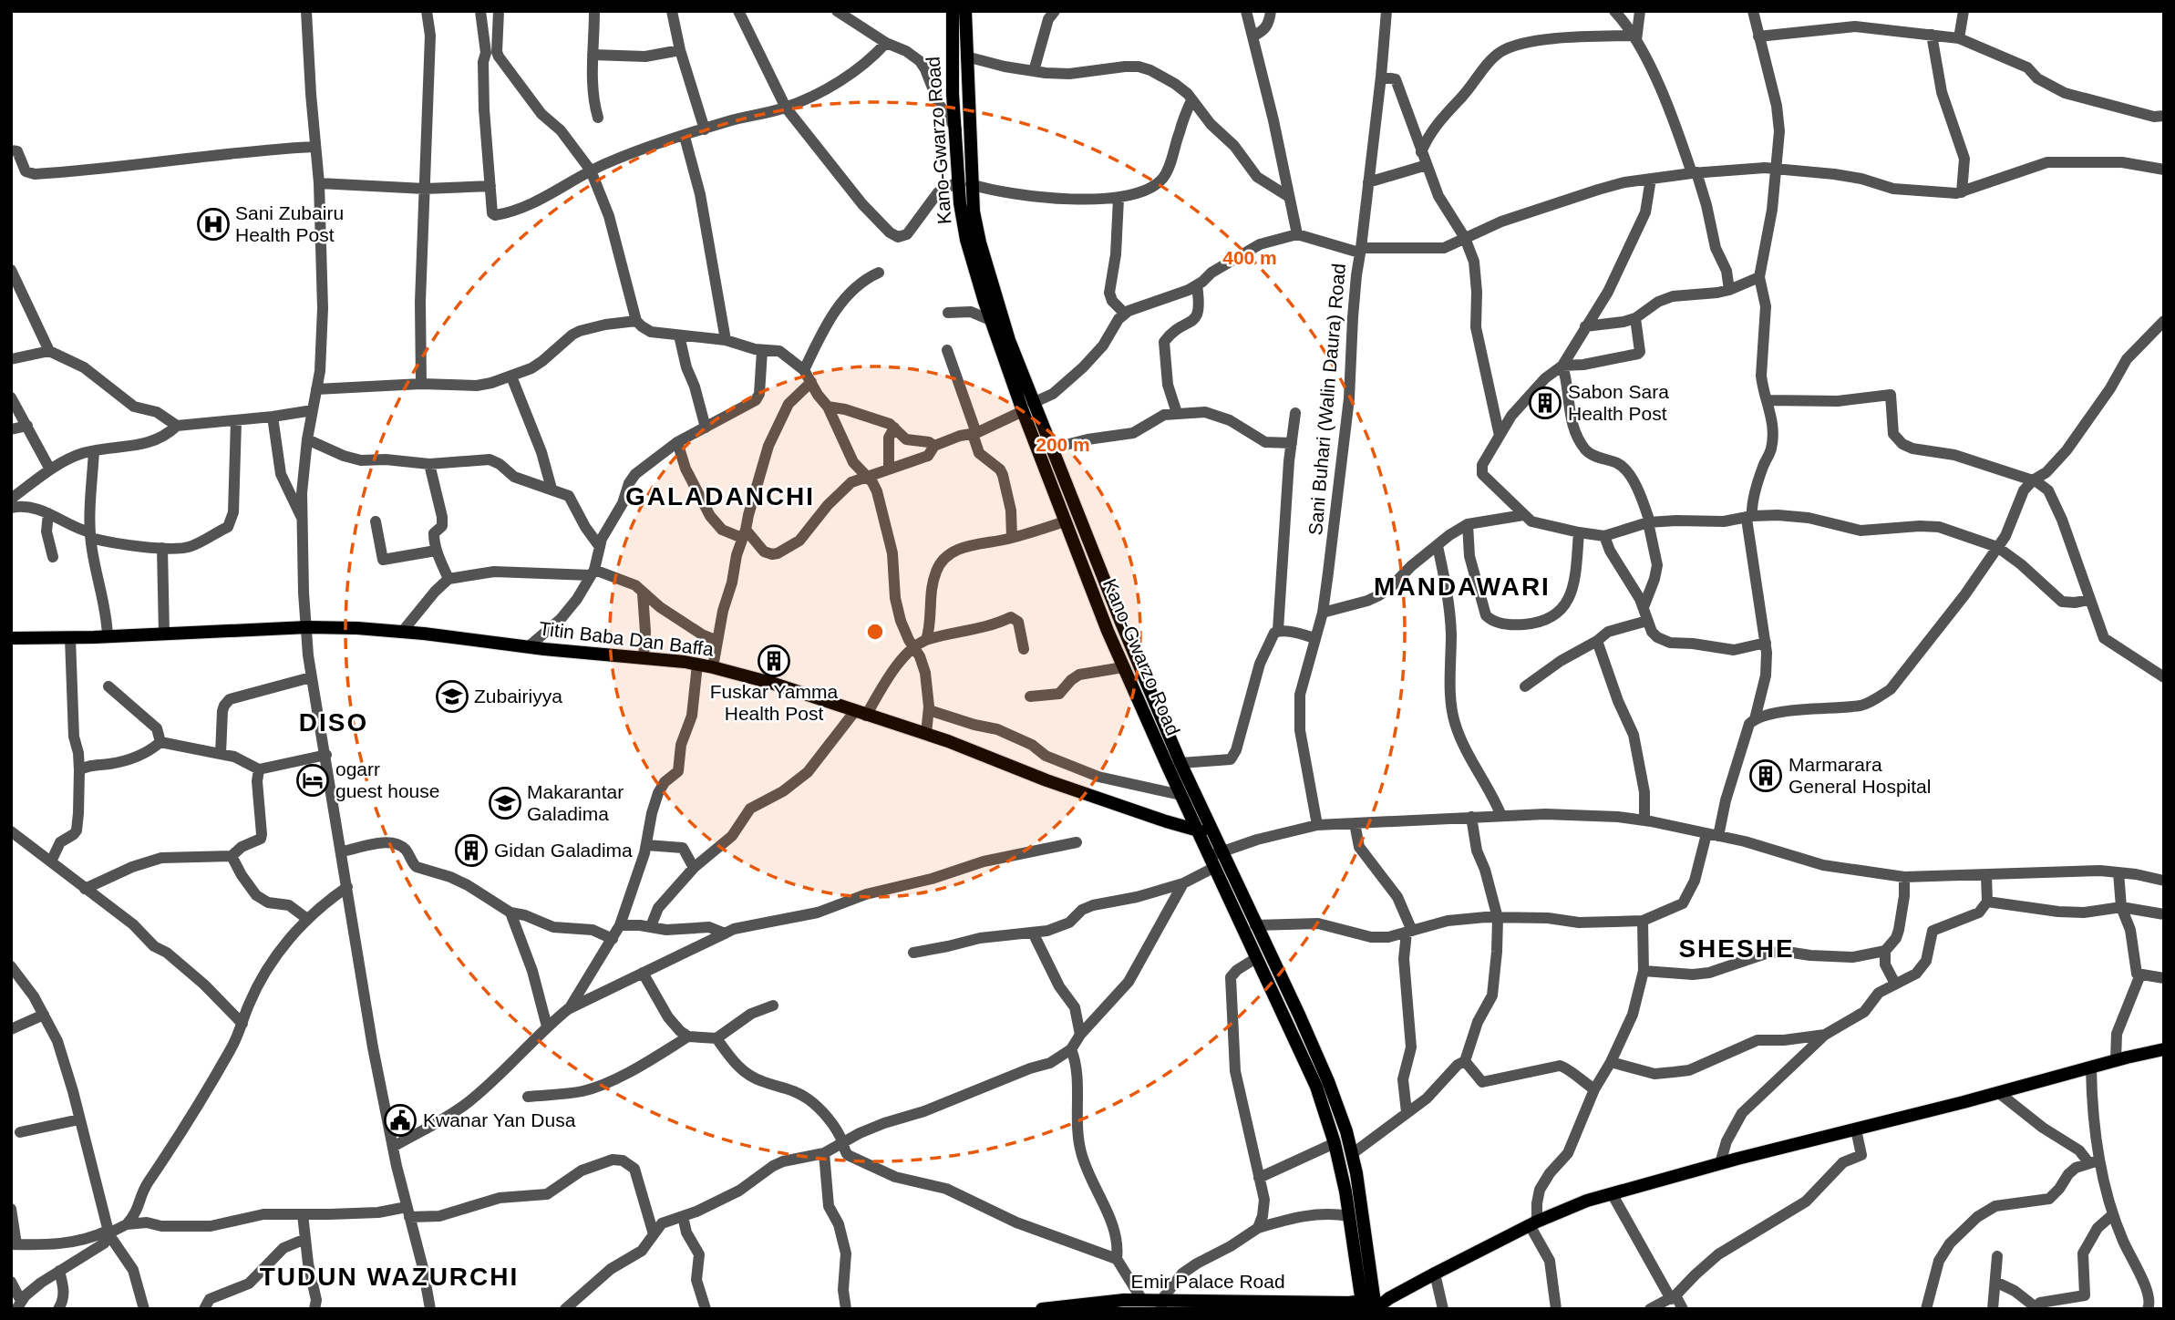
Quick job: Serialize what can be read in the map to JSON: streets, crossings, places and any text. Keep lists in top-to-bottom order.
{
  "streets": {
    "main road": ["Kano-Gwarzo Road", "Titin Baba Dan Baffa", "Emir Palace Road"],
    "street": ["Sani Buhari (Walin Daura) Road"]
  },
  "crossings": [
    ["Kano-Gwarzo Road", "Titin Baba Dan Baffa"],
    ["Kano-Gwarzo Road", "Emir Palace Road"]
  ],
  "districts": [
    "GALADANCHI",
    "MANDAWARI",
    "DISO",
    "SHESHE",
    "TUDUN WAZURCHI"
  ],
  "places": {
    "hospital": ["Sani Zubairu Health Post"],
    "building": [
      "Sabon Sara Health Post",
      "Fuskar Yamma Health Post",
      "Marmarara General Hospital",
      "Gidan Galadima"
    ],
    "school or university": ["Zubairiyya", "Makarantar Galadima"],
    "hotel": ["ogarr guest house"],
    "public building": ["Kwanar Yan Dusa"]
  },
  "rings": ["400 m", "200 m"]
}
